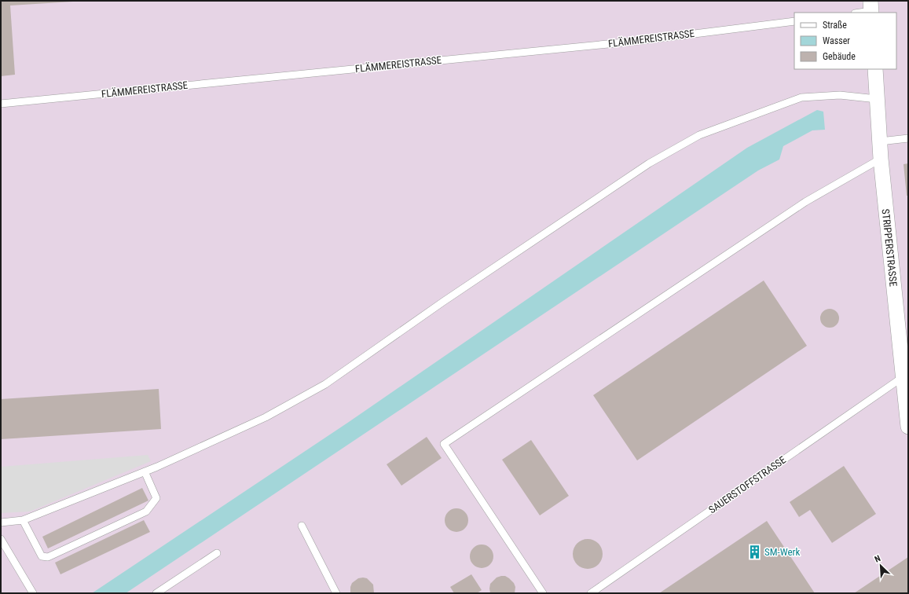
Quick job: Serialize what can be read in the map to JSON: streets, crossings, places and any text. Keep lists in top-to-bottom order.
{
  "streets": {
    "street": ["STRIPPERSTRASSE"],
    "lane": ["FLÄMMEREISTRASSE", "SAUERSTOFFSTRASSE"]
  },
  "crossings": [
    ["STRIPPERSTRASSE", "SAUERSTOFFSTRASSE"]
  ],
  "places": {
    "building": ["SM-Werk"]
  },
  "legend": ["Straße", "Wasser", "Gebäude"],
  "north": "top left"
}
